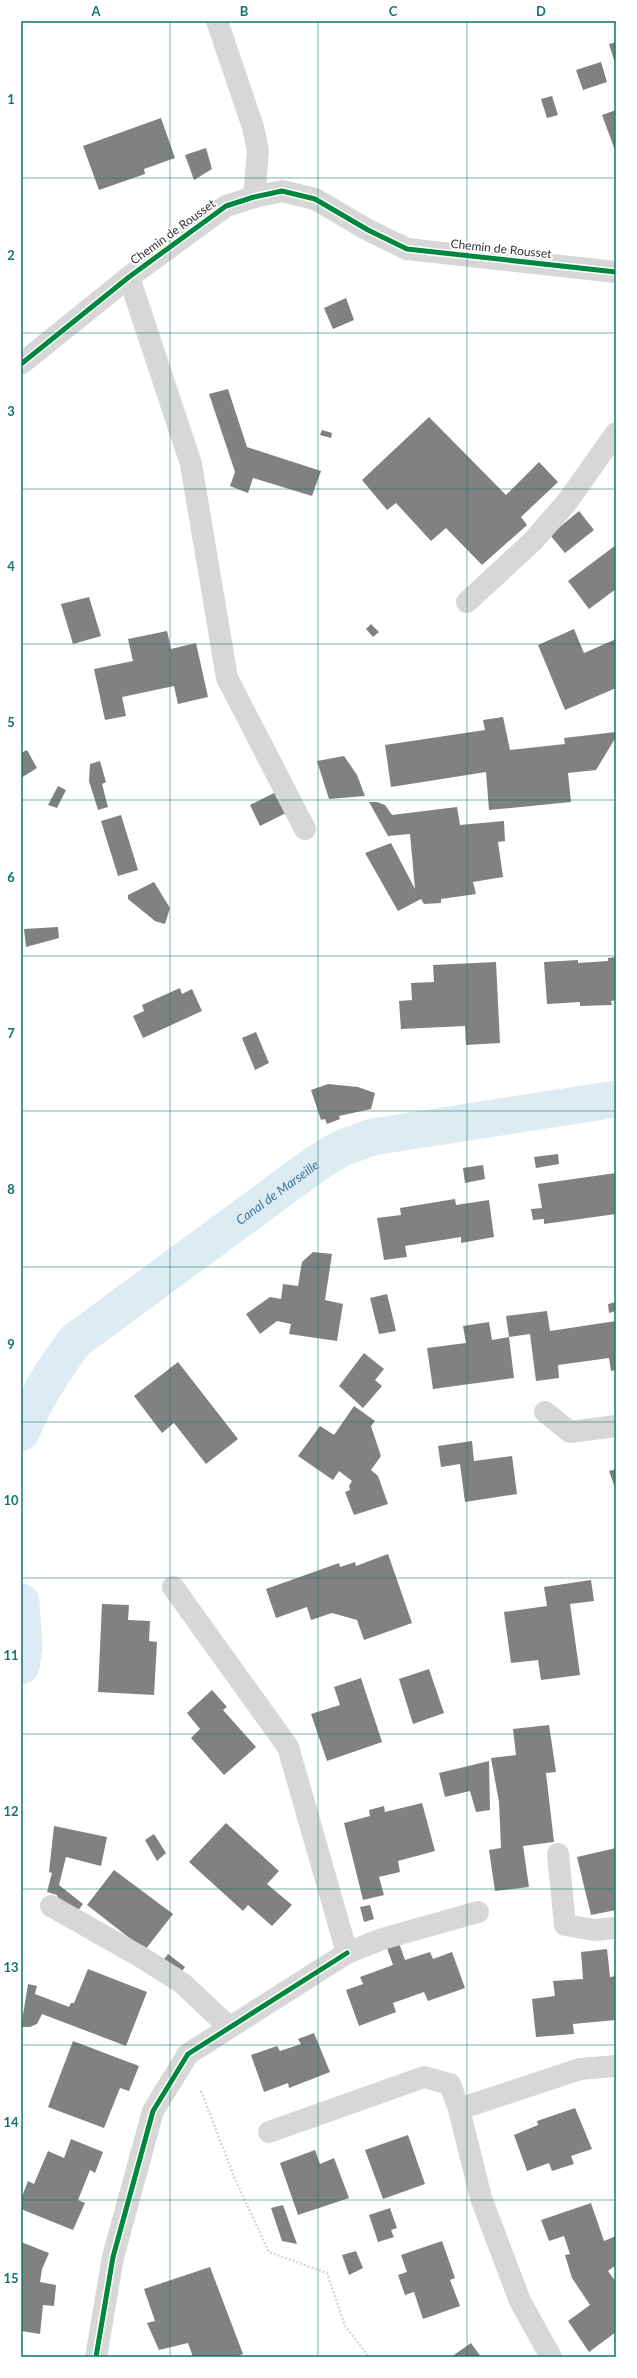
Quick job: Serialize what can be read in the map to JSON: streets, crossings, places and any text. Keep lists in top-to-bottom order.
{
  "streets": {
    "street": ["Chemin de Rousset"]
  },
  "water": ["Canal de Marseille"],
  "grid": {
    "columns": [
      "A",
      "B",
      "C",
      "D"
    ],
    "rows": [
      "1",
      "2",
      "3",
      "4",
      "5",
      "6",
      "7",
      "8",
      "9",
      "10",
      "11",
      "12",
      "13",
      "14",
      "15"
    ]
  }
}
